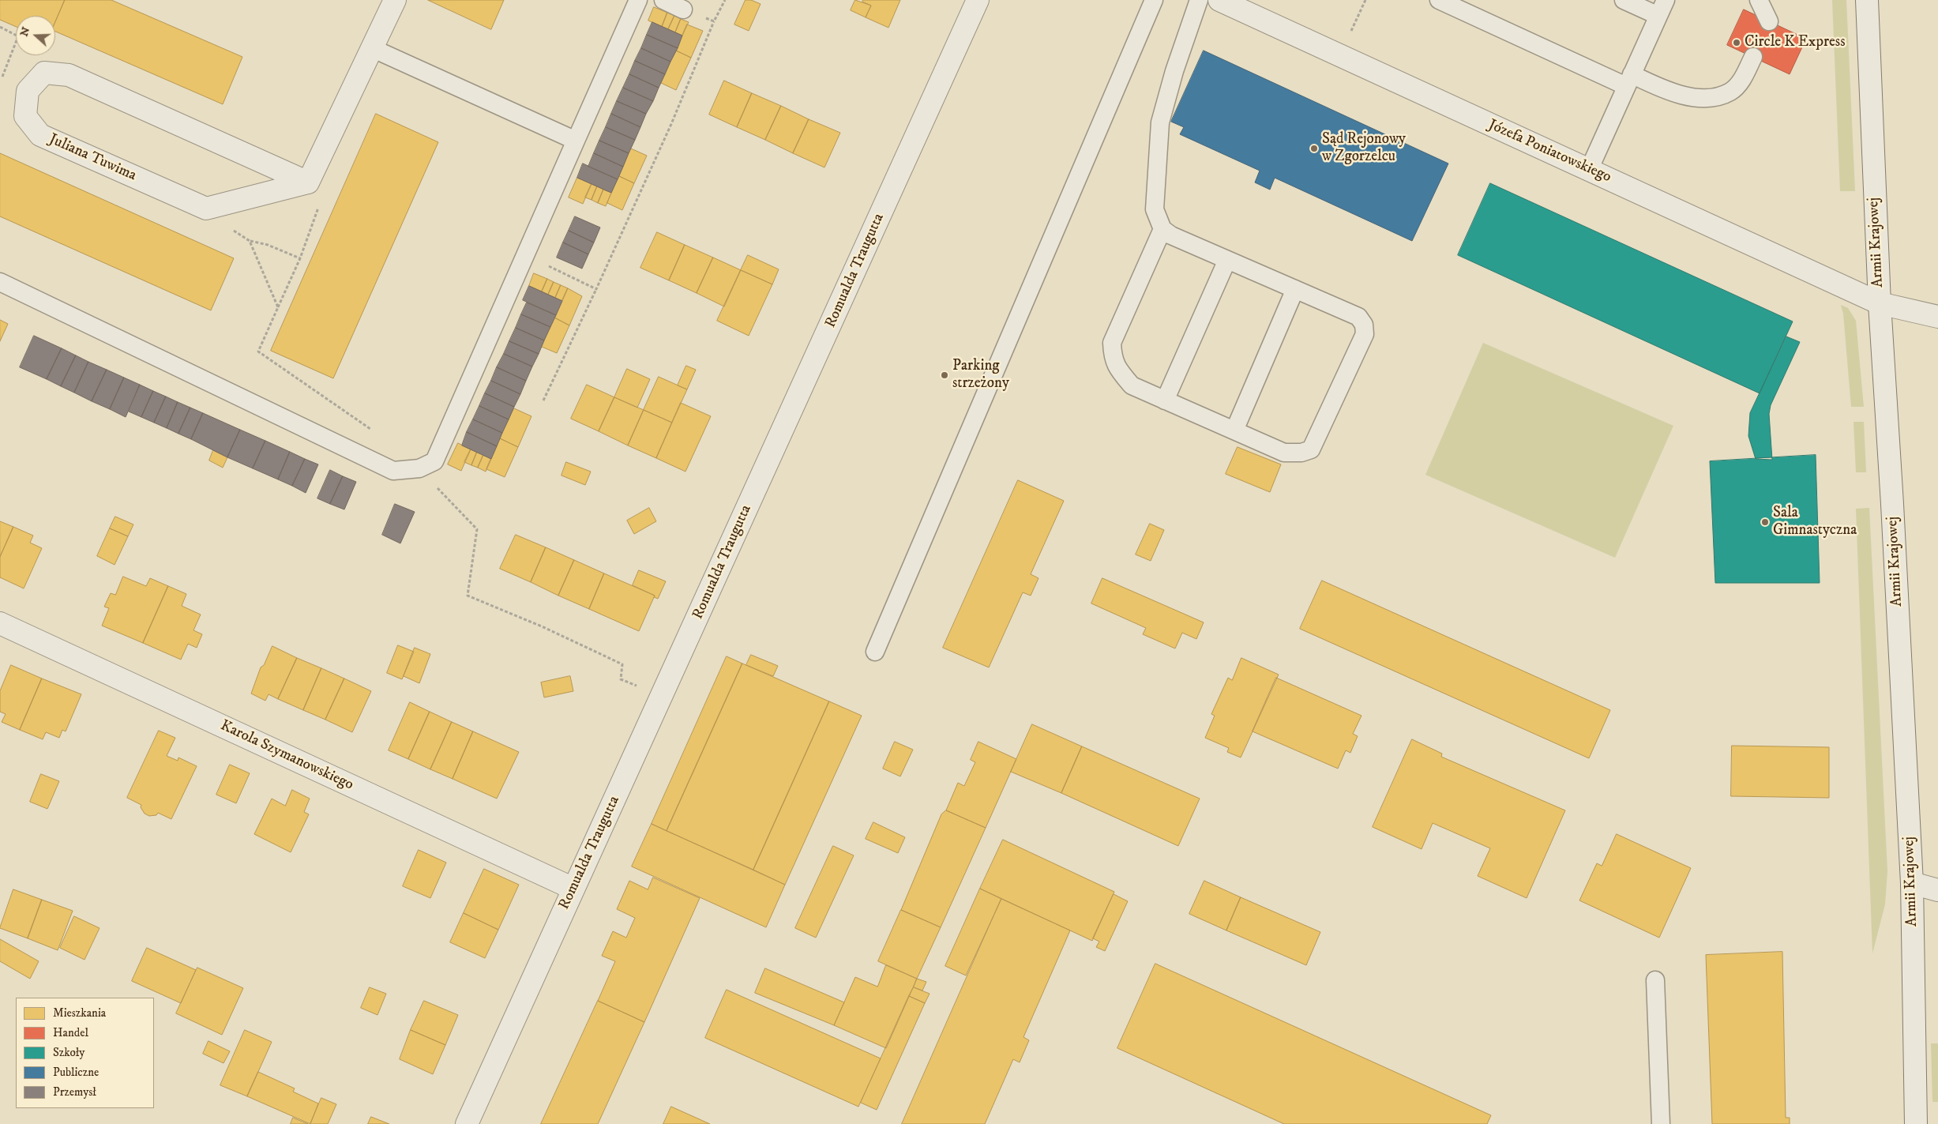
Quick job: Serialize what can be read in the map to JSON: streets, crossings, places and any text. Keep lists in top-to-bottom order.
{
  "streets": {
    "street": [
      "Józefa Poniatowskiego",
      "Juliana Tuwima",
      "Armii Krajowej",
      "Romualda Traugutta",
      "Karola Szymanowskiego"
    ]
  },
  "crossings": [
    ["Józefa Poniatowskiego", "Armii Krajowej"],
    ["Romualda Traugutta", "Karola Szymanowskiego"]
  ],
  "places": [
    "Circle K Express",
    "Sąd Rejonowy w Zgorzelcu",
    "Parking strzeżony",
    "Sala Gimnastyczna"
  ],
  "legend": [
    "Mieszkania",
    "Handel",
    "Szkoły",
    "Publiczne",
    "Przemysł"
  ],
  "north": "left"
}
